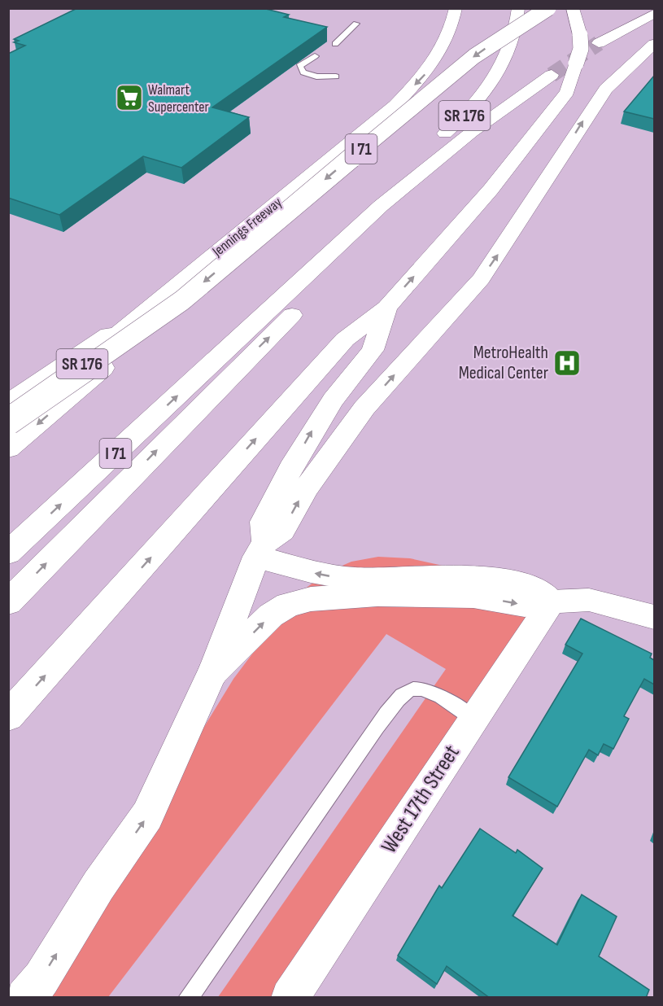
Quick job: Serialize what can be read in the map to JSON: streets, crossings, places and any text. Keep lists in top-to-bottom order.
{
  "streets": {
    "main road": ["SR 176", "I 71", "Jennings Freeway"],
    "street": ["West 17th Street"]
  },
  "crossings": [
    ["SR 176", "I 71"]
  ],
  "places": {
    "supermarket": ["Walmart Supercenter"],
    "hospital": ["MetroHealth Medical Center"]
  }
}
